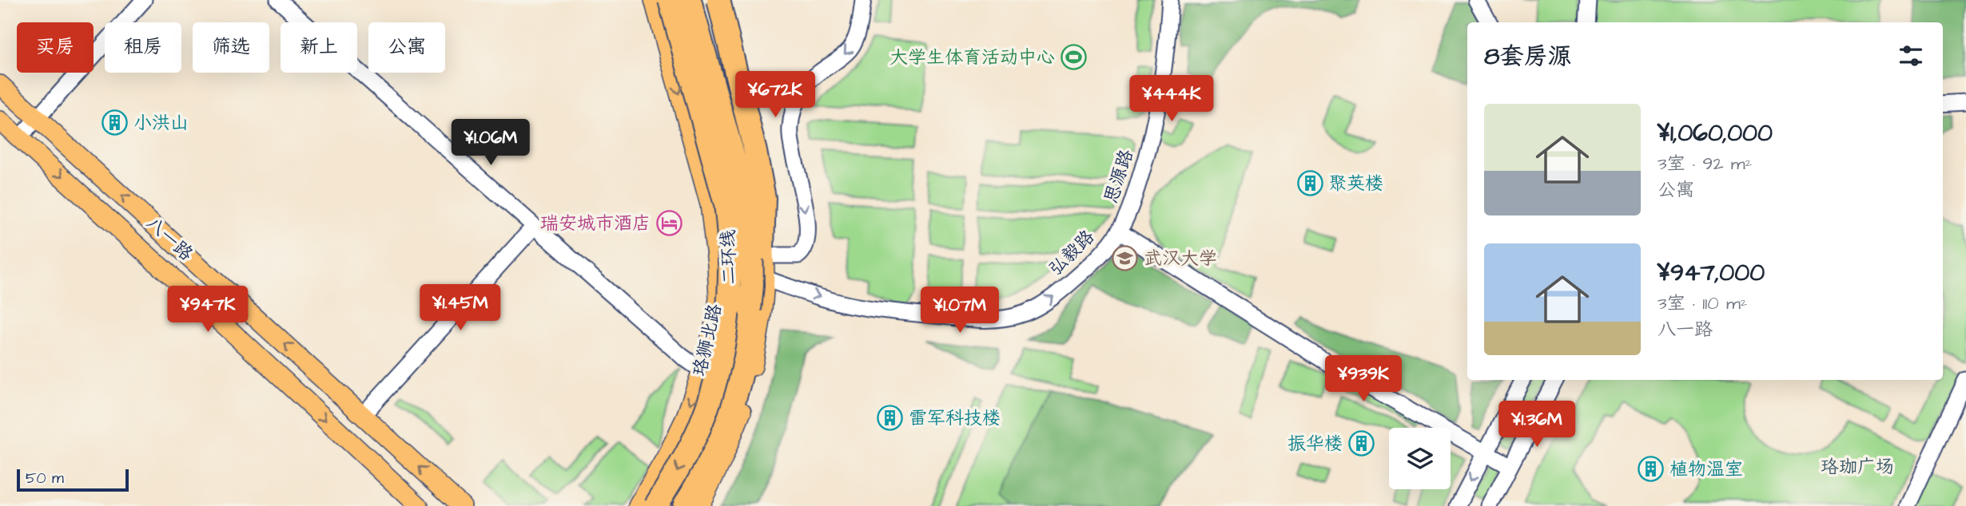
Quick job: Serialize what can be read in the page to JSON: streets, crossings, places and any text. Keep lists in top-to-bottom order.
{
  "streets": {
    "highway": ["二环线"],
    "main road": ["八一路", "珞狮北路"],
    "street": ["思源路", "弘毅路"]
  },
  "crossings": [
    ["思源路", "弘毅路"]
  ],
  "one_way": ["弘毅路"],
  "parks": ["珞珈广场"],
  "places": {
    "sports": ["大学生体育活动中心"],
    "building": [
      "小洪山",
      "聚英楼",
      "雷军科技楼",
      "振华楼",
      "植物温室"
    ],
    "hotel": ["瑞安城市酒店"],
    "school or university": ["武汉大学"]
  },
  "scale_bar": "50 m",
  "page": {
    "chip": [
      "买房",
      "租房",
      "筛选",
      "新上",
      "公寓"
    ],
    "heading": "8套房源",
    "price": [
      "¥672K",
      "¥444K",
      "¥1.06M",
      "¥1.45M",
      "¥947K",
      "¥1.07M",
      "¥939K",
      "¥1.36M"
    ],
    "list": [
      {
        "name": "¥1,060,000",
        "note": "3室 · 92 m² · 公寓"
      },
      {
        "name": "¥947,000",
        "note": "3室 · 110 m² · 八一路"
      }
    ],
    "scale": "50 m"
  }
}
